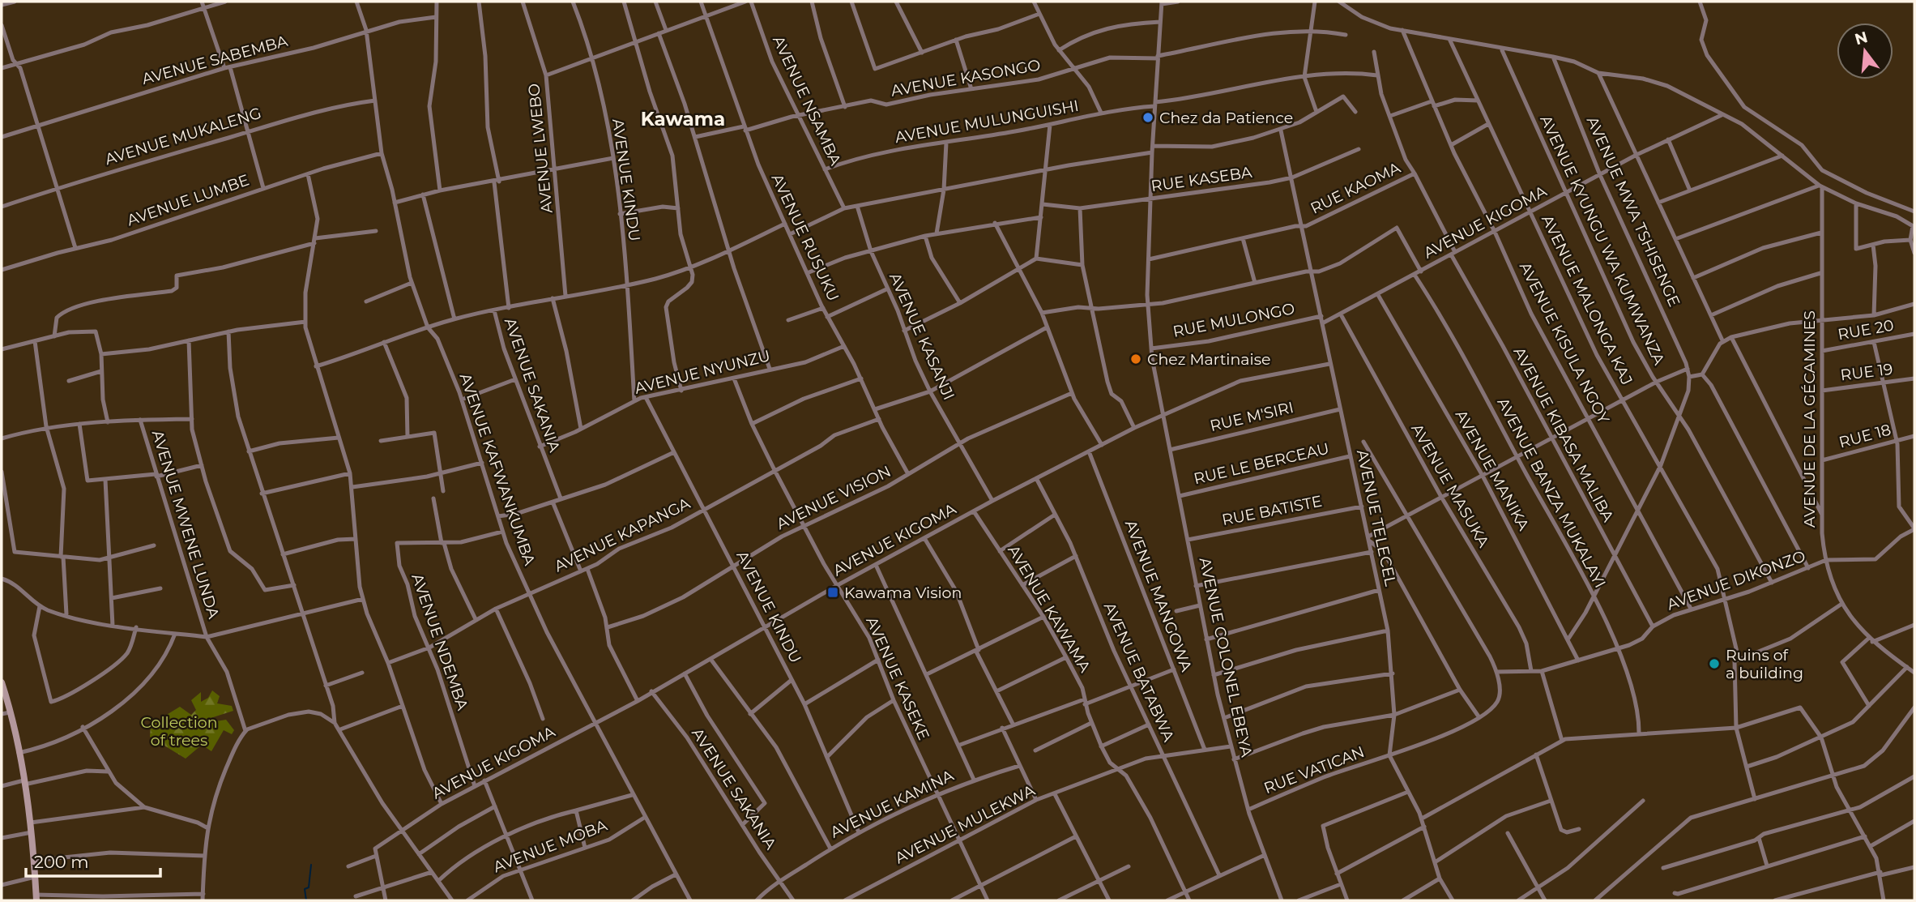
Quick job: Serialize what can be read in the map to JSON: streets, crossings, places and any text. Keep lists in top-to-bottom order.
{
  "streets": {
    "street": [
      "AVENUE SABEMBA",
      "AVENUE KASONGO",
      "AVENUE NSAMBA",
      "AVENUE MULUNGUISHI",
      "AVENUE MUKALENG",
      "AVENUE LWEBO",
      "RUE KASEBA",
      "AVENUE KINDU",
      "RUE KAOMA",
      "AVENUE LUMBE",
      "AVENUE MWA TSHISENGE",
      "AVENUE KIGOMA",
      "AVENUE RUSUKU",
      "AVENUE KYUNGU WA KUMWANZA",
      "AVENUE MALONGA KAJ",
      "RUE MULONGO",
      "RUE 20",
      "AVENUE KASANJI",
      "AVENUE KISULA NGOY",
      "AVENUE NYUNZU",
      "RUE 19",
      "AVENUE SAKANIA",
      "RUE M'SIRI",
      "AVENUE DE LA GÉCAMINES",
      "AVENUE KIBASA MALIBA",
      "RUE 18",
      "RUE LE BERCEAU",
      "AVENUE KAFWANKUMBA",
      "AVENUE MANIKA",
      "AVENUE MASUKA",
      "AVENUE BANZA MUKALAYI",
      "AVENUE VISION",
      "RUE BATISTE",
      "AVENUE TELECEL",
      "AVENUE MWENE LUNDA",
      "AVENUE KAPANGA",
      "AVENUE DIKONZO",
      "AVENUE MANGOWA",
      "AVENUE KAWAMA",
      "AVENUE NDEMBA",
      "AVENUE COLONEL EBEYA",
      "AVENUE BATABWA",
      "AVENUE KASEKE",
      "RUE VATICAN",
      "AVENUE KAMINA",
      "AVENUE MULEKWA",
      "AVENUE MOBA"
    ]
  },
  "crossings": [
    ["AVENUE SABEMBA", "AVENUE KAFWANKUMBA"],
    ["AVENUE KASONGO", "AVENUE NSAMBA"],
    ["AVENUE KASONGO", "AVENUE RUSUKU"],
    ["AVENUE KASONGO", "AVENUE COLONEL EBEYA"],
    ["AVENUE NSAMBA", "AVENUE MULUNGUISHI"],
    ["AVENUE MULUNGUISHI", "RUE KAOMA"],
    ["AVENUE MULUNGUISHI", "AVENUE COLONEL EBEYA"],
    ["AVENUE MUKALENG", "AVENUE KAFWANKUMBA"],
    ["RUE KASEBA", "AVENUE TELECEL"],
    ["RUE KASEBA", "AVENUE COLONEL EBEYA"],
    ["AVENUE KINDU", "AVENUE KIGOMA"],
    ["AVENUE KINDU", "AVENUE NYUNZU"],
    ["AVENUE KINDU", "AVENUE VISION"],
    ["AVENUE KINDU", "AVENUE KAPANGA"],
    ["AVENUE KINDU", "AVENUE KAMINA"],
    ["RUE KAOMA", "AVENUE KIBASA MALIBA"],
    ["RUE KAOMA", "AVENUE TELECEL"],
    ["RUE KAOMA", "AVENUE COLONEL EBEYA"],
    ["AVENUE LUMBE", "AVENUE KAFWANKUMBA"],
    ["AVENUE MWA TSHISENGE", "AVENUE KIGOMA"],
    ["AVENUE MWA TSHISENGE", "AVENUE KYUNGU WA KUMWANZA"],
    ["AVENUE MWA TSHISENGE", "AVENUE MALONGA KAJ"],
    ["AVENUE MWA TSHISENGE", "AVENUE KISULA NGOY"],
    ["AVENUE MWA TSHISENGE", "AVENUE KIBASA MALIBA"],
    ["AVENUE MWA TSHISENGE", "AVENUE MANIKA"],
    ["AVENUE MWA TSHISENGE", "AVENUE BANZA MUKALAYI"],
    ["AVENUE KIGOMA", "AVENUE KYUNGU WA KUMWANZA"],
    ["AVENUE KIGOMA", "AVENUE MALONGA KAJ"],
    ["AVENUE KIGOMA", "AVENUE KASANJI"],
    ["AVENUE KIGOMA", "AVENUE KISULA NGOY"],
    ["AVENUE KIGOMA", "AVENUE SAKANIA"],
    ["AVENUE KIGOMA", "AVENUE KIBASA MALIBA"],
    ["AVENUE KIGOMA", "AVENUE KAFWANKUMBA"],
    ["AVENUE KIGOMA", "AVENUE MANIKA"],
    ["AVENUE KIGOMA", "AVENUE MASUKA"],
    ["AVENUE KIGOMA", "AVENUE BANZA MUKALAYI"],
    ["AVENUE KIGOMA", "AVENUE TELECEL"],
    ["AVENUE KIGOMA", "AVENUE MANGOWA"],
    ["AVENUE KIGOMA", "AVENUE KAWAMA"],
    ["AVENUE KIGOMA", "AVENUE NDEMBA"],
    ["AVENUE KIGOMA", "AVENUE COLONEL EBEYA"],
    ["AVENUE KIGOMA", "AVENUE BATABWA"],
    ["AVENUE KIGOMA", "AVENUE KASEKE"],
    ["AVENUE RUSUKU", "AVENUE NYUNZU"],
    ["AVENUE RUSUKU", "AVENUE VISION"],
    ["AVENUE RUSUKU", "AVENUE KAPANGA"],
    ["AVENUE KYUNGU WA KUMWANZA", "AVENUE DIKONZO"],
    ["AVENUE MALONGA KAJ", "AVENUE DIKONZO"],
    ["RUE MULONGO", "AVENUE TELECEL"],
    ["RUE MULONGO", "AVENUE COLONEL EBEYA"],
    ["RUE 20", "AVENUE DE LA GÉCAMINES"],
    ["AVENUE KASANJI", "AVENUE VISION"],
    ["AVENUE KISULA NGOY", "AVENUE DIKONZO"],
    ["AVENUE NYUNZU", "AVENUE SAKANIA"],
    ["AVENUE NYUNZU", "AVENUE KASEKE"],
    ["RUE 19", "AVENUE DE LA GÉCAMINES"],
    ["AVENUE SAKANIA", "AVENUE KAMINA"],
    ["RUE M'SIRI", "AVENUE TELECEL"],
    ["RUE M'SIRI", "AVENUE COLONEL EBEYA"],
    ["AVENUE DE LA GÉCAMINES", "RUE 18"],
    ["AVENUE DE LA GÉCAMINES", "AVENUE DIKONZO"],
    ["AVENUE KIBASA MALIBA", "AVENUE DIKONZO"],
    ["RUE LE BERCEAU", "AVENUE TELECEL"],
    ["RUE LE BERCEAU", "AVENUE COLONEL EBEYA"],
    ["AVENUE KAFWANKUMBA", "AVENUE KAPANGA"],
    ["AVENUE KAFWANKUMBA", "AVENUE NDEMBA"],
    ["AVENUE KAFWANKUMBA", "AVENUE MOBA"],
    ["AVENUE MANIKA", "AVENUE DIKONZO"],
    ["AVENUE MASUKA", "AVENUE DIKONZO"],
    ["AVENUE BANZA MUKALAYI", "AVENUE DIKONZO"],
    ["AVENUE VISION", "AVENUE KASEKE"],
    ["RUE BATISTE", "AVENUE TELECEL"],
    ["RUE BATISTE", "AVENUE COLONEL EBEYA"],
    ["AVENUE TELECEL", "RUE VATICAN"],
    ["AVENUE KAPANGA", "AVENUE NDEMBA"],
    ["AVENUE KAPANGA", "AVENUE KASEKE"],
    ["AVENUE DIKONZO", "RUE VATICAN"],
    ["AVENUE MANGOWA", "AVENUE MULEKWA"],
    ["AVENUE KAWAMA", "AVENUE MULEKWA"],
    ["AVENUE COLONEL EBEYA", "RUE VATICAN"],
    ["AVENUE COLONEL EBEYA", "AVENUE MULEKWA"],
    ["AVENUE BATABWA", "AVENUE MULEKWA"],
    ["AVENUE KASEKE", "AVENUE KAMINA"],
    ["AVENUE KASEKE", "AVENUE MULEKWA"]
  ],
  "districts": ["Kawama"],
  "parks": ["Collection of trees"],
  "places": {
    "other": ["Chez da Patience", "Chez Martinaise", "Ruins of a building"],
    "transit": ["Kawama Vision"]
  },
  "scale_bar": "200 m",
  "north": "top"
}
